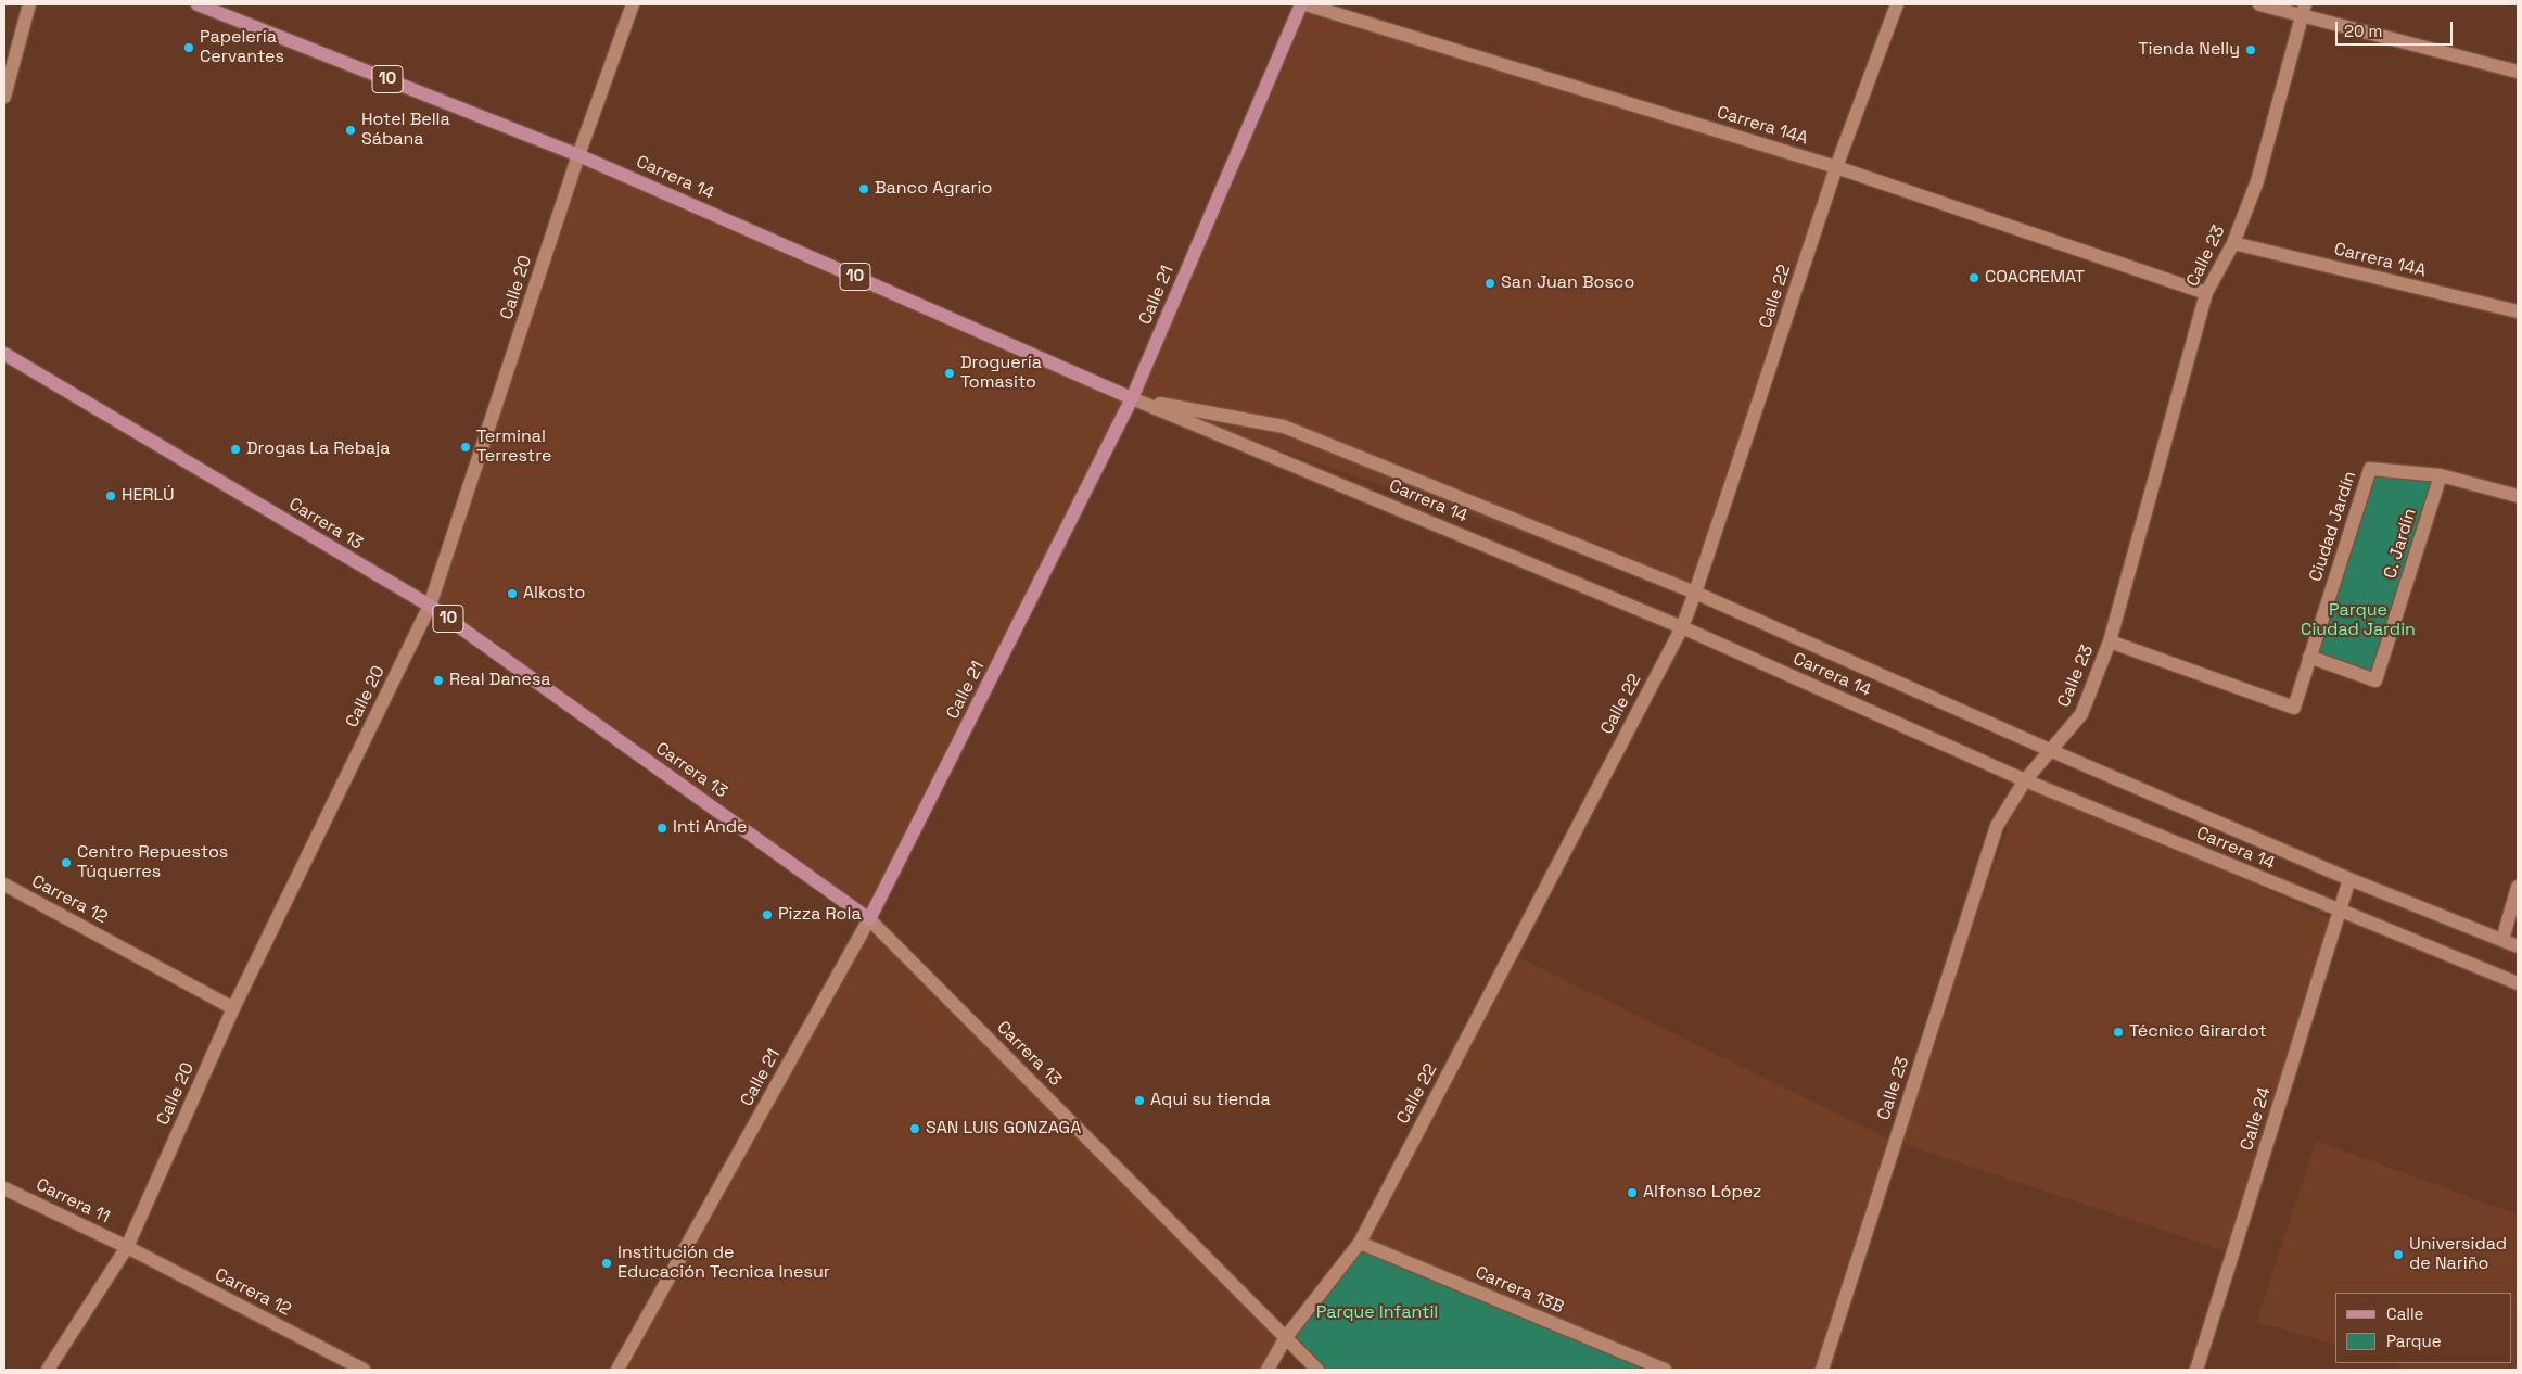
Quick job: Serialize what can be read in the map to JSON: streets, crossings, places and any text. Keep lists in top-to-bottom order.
{
  "streets": {
    "main road": [
      "10",
      "Carrera 14",
      "Calle 21",
      "Carrera 13"
    ],
    "street": [
      "Carrera 14A",
      "Calle 23",
      "Calle 20",
      "Calle 22",
      "Ciudad Jardín",
      "C. Jardín",
      "Carrera 12",
      "Calle 24",
      "Carrera 11",
      "Carrera 13B"
    ]
  },
  "crossings": [
    ["Carrera 14A", "Calle 23"],
    ["Carrera 14A", "Calle 21"],
    ["Carrera 14A", "Calle 22"],
    ["Carrera 14", "Calle 23"],
    ["Carrera 14", "Calle 20"],
    ["Carrera 14", "Calle 21"],
    ["Carrera 14", "Calle 22"],
    ["Carrera 14", "Calle 24"],
    ["Calle 23", "Ciudad Jardín"],
    ["Calle 20", "Carrera 13"],
    ["Calle 20", "Carrera 12"],
    ["Calle 20", "Carrera 11"],
    ["Calle 21", "Carrera 13"],
    ["Calle 22", "Carrera 13"],
    ["Calle 22", "Carrera 13B"],
    ["Ciudad Jardín", "C. Jardín"],
    ["Carrera 12", "Carrera 11"]
  ],
  "parks": ["Parque Ciudad Jardin", "Parque Infantil"],
  "places": [
    "Papelería Cervantes",
    "Tienda Nelly",
    "Hotel Bella Sábana",
    "Banco Agrario",
    "COACREMAT",
    "San Juan Bosco",
    "Droguería Tomasito",
    "Terminal Terrestre",
    "Drogas La Rebaja",
    "HERLÚ",
    "Alkosto",
    "Real Danesa",
    "Inti Ande",
    "Centro Repuestos Túquerres",
    "Pizza Rola",
    "Técnico Girardot",
    "Aqui su tienda",
    "SAN LUIS GONZAGA",
    "Alfonso López",
    "Universidad de Nariño",
    "Institución de Educación Tecnica Inesur"
  ],
  "legend": ["Calle", "Parque"],
  "scale_bar": "20 m"
}
